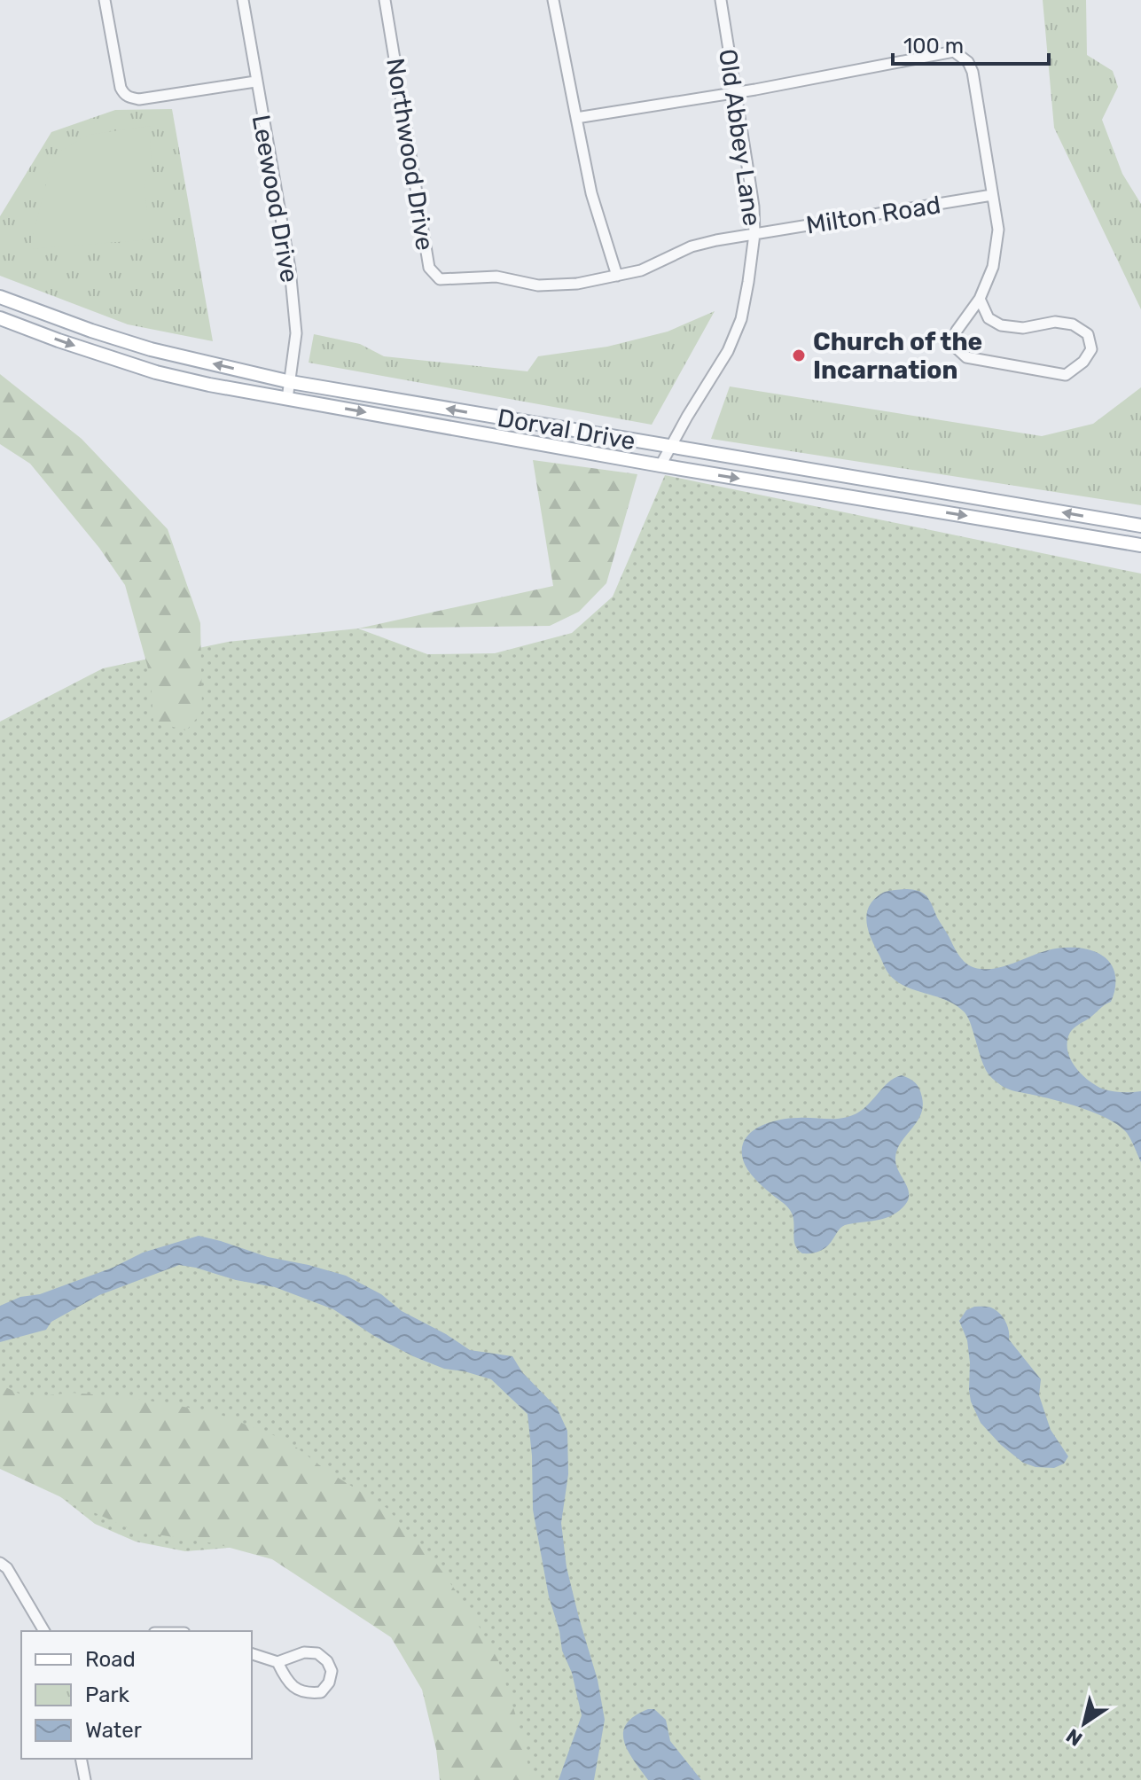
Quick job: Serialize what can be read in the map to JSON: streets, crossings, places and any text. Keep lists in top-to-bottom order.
{
  "streets": {
    "main road": ["Dorval Drive"],
    "street": [
      "Old Abbey Lane",
      "Northwood Drive",
      "Leewood Drive",
      "Milton Road"
    ]
  },
  "crossings": [
    ["Old Abbey Lane", "Northwood Drive"],
    ["Old Abbey Lane", "Milton Road"],
    ["Old Abbey Lane", "Dorval Drive"],
    ["Northwood Drive", "Milton Road"],
    ["Leewood Drive", "Dorval Drive"]
  ],
  "places": ["Church of the Incarnation"],
  "legend": ["Road", "Park", "Water"],
  "scale_bar": "100 m",
  "north": "bottom left"
}
